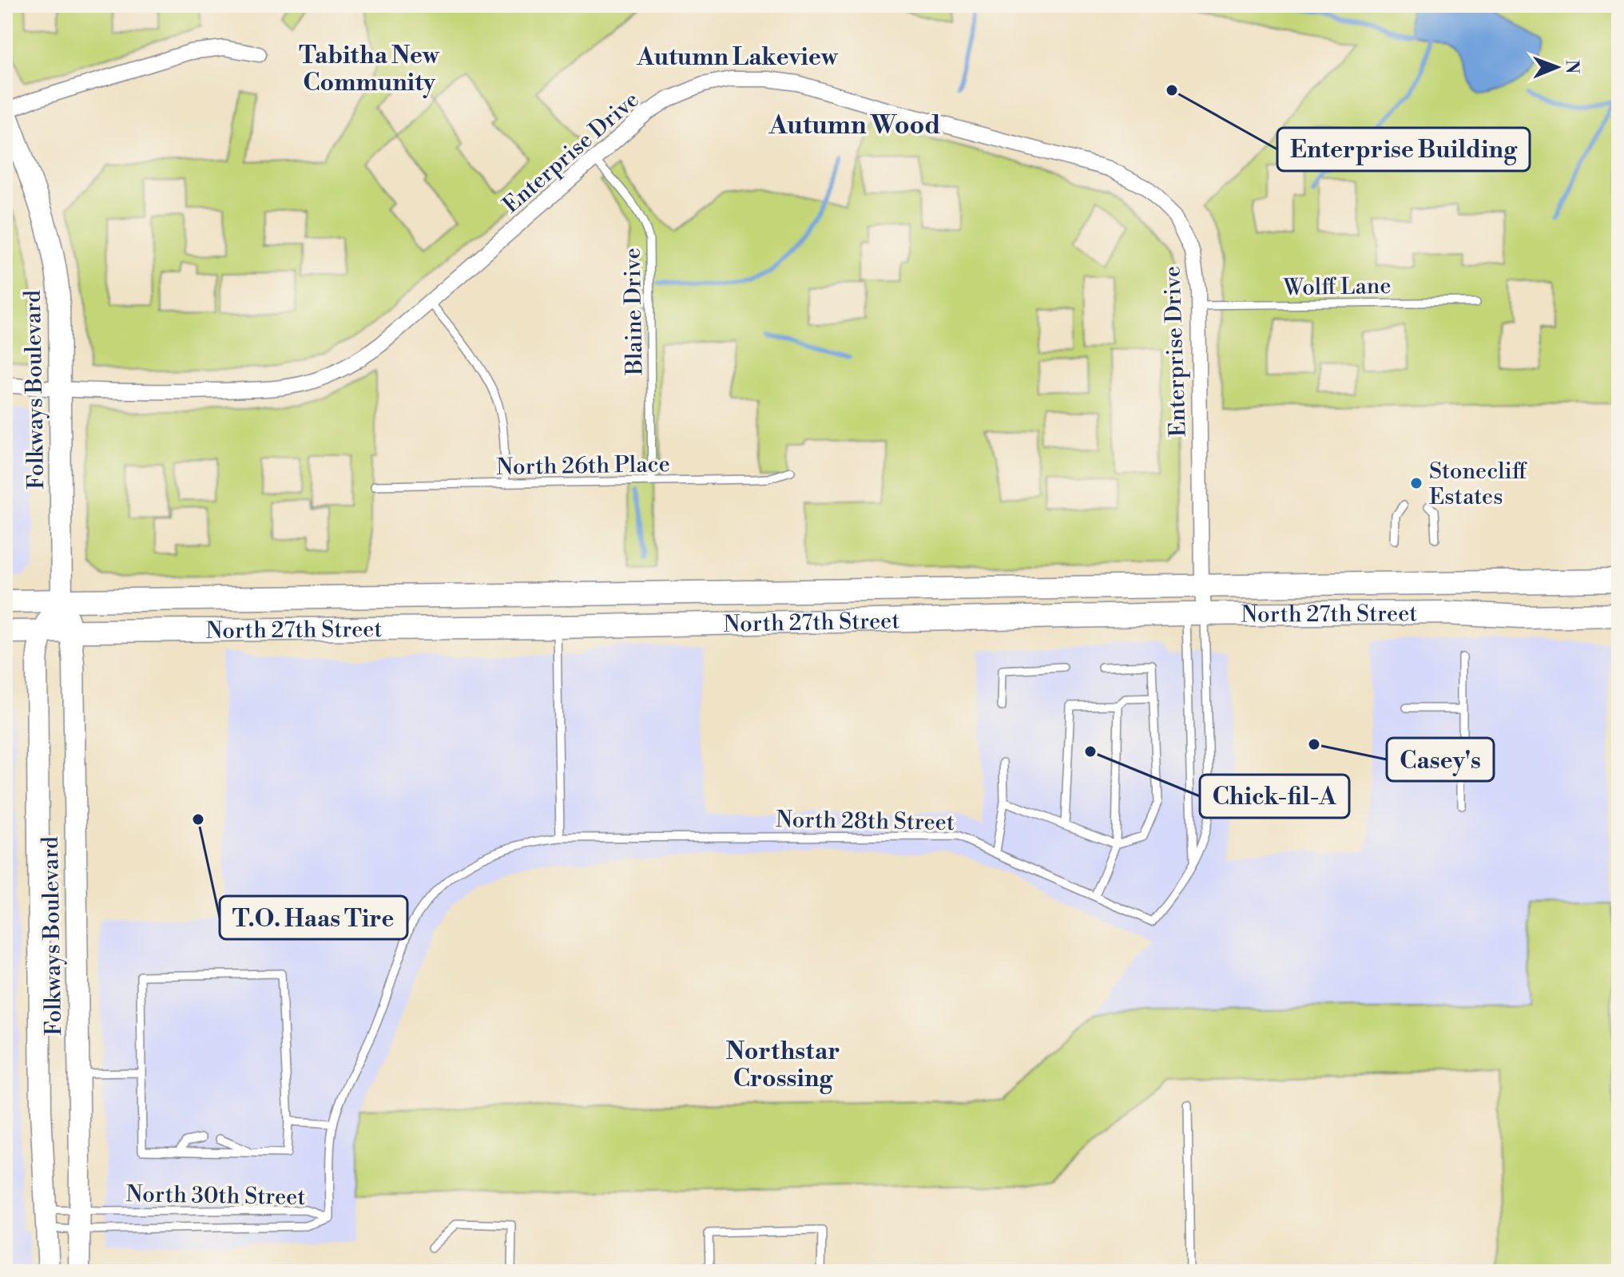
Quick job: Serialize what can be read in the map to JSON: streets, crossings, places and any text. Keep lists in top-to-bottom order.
{
  "streets": {
    "main road": ["North 27th Street"],
    "street": ["Enterprise Drive", "Folkways Boulevard"],
    "lane": [
      "Wolff Lane",
      "Blaine Drive",
      "North 26th Place",
      "North 28th Street",
      "North 30th Street"
    ]
  },
  "crossings": [
    ["Enterprise Drive", "Wolff Lane"],
    ["Enterprise Drive", "Blaine Drive"],
    ["Enterprise Drive", "Folkways Boulevard"],
    ["Enterprise Drive", "North 27th Street"],
    ["Enterprise Drive", "North 28th Street"],
    ["Blaine Drive", "North 26th Place"],
    ["Folkways Boulevard", "North 27th Street"],
    ["Folkways Boulevard", "North 30th Street"],
    ["North 28th Street", "North 30th Street"]
  ],
  "districts": [
    "Tabitha New Community",
    "Autumn Lakeview",
    "Autumn Wood",
    "Northstar Crossing"
  ],
  "places": [
    "Enterprise Building",
    "Stonecliff Estates",
    "Casey's",
    "Chick-fil-A",
    "T.O. Haas Tire"
  ],
  "north": "right"
}
